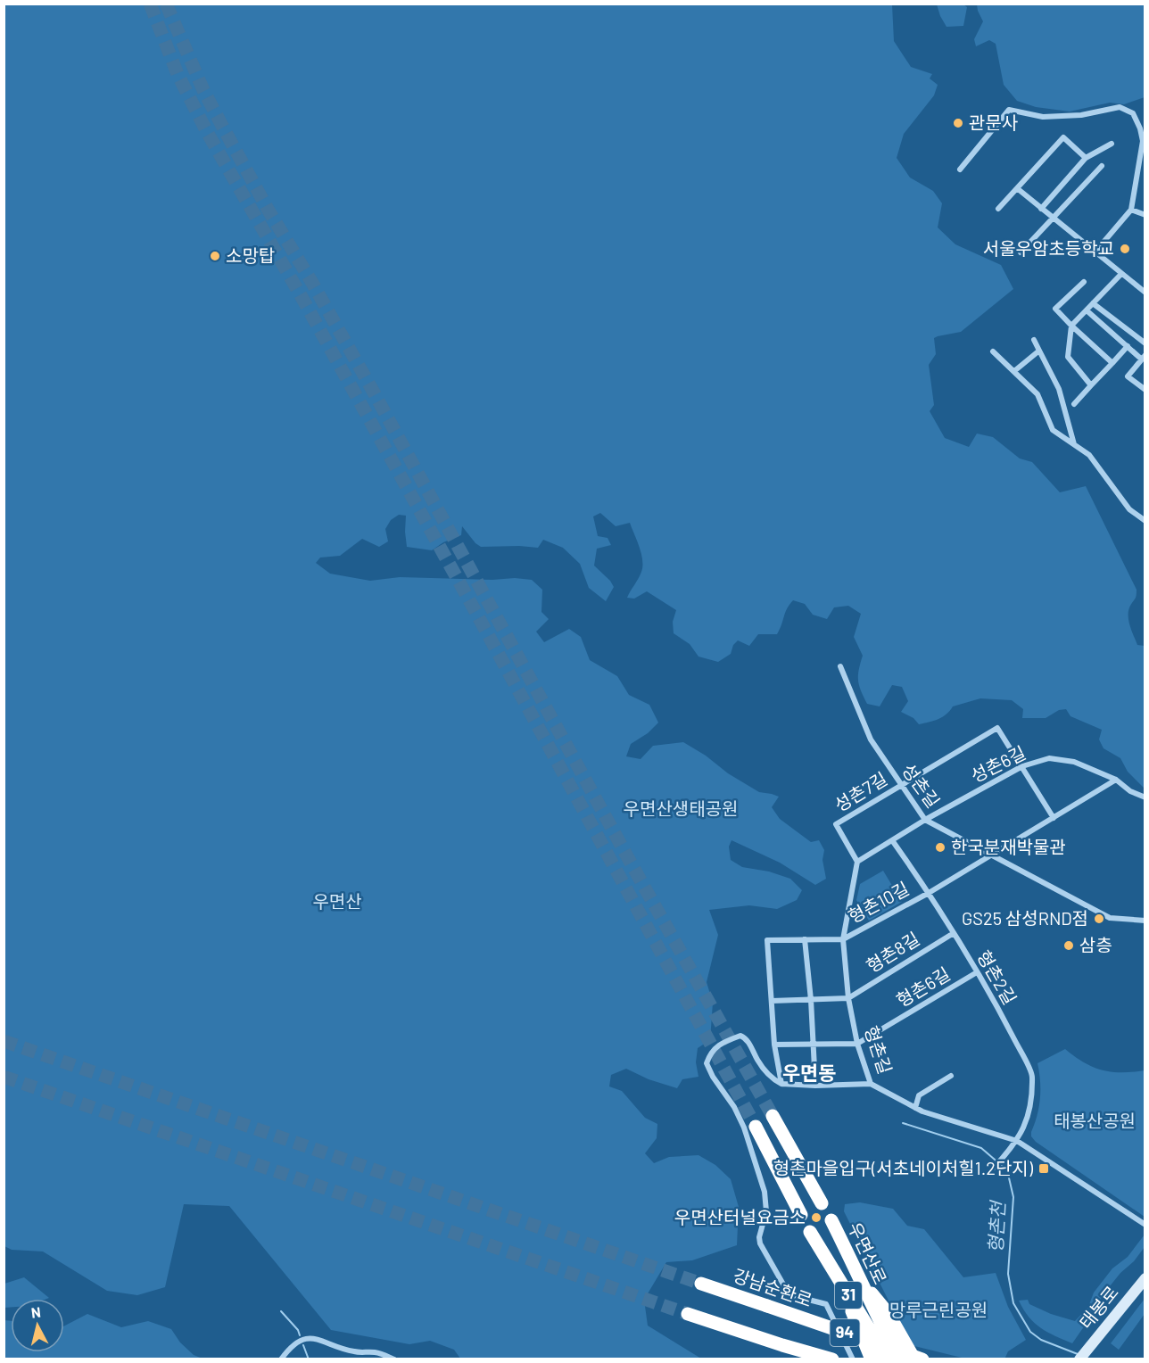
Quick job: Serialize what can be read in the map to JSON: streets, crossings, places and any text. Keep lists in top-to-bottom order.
{
  "streets": {
    "highway": [
      "우면산로",
      "강남순환로",
      "31",
      "94"
    ],
    "street": [
      "성촌6길",
      "성촌길",
      "성촌7길",
      "형촌10길",
      "형촌8길",
      "형촌2길",
      "형촌6길",
      "형촌길",
      "태봉로"
    ]
  },
  "crossings": [
    ["성촌6길", "성촌길"],
    ["성촌6길", "성촌7길"],
    ["성촌6길", "형촌10길"],
    ["성촌길", "성촌7길"],
    ["성촌길", "형촌10길"],
    ["성촌7길", "형촌길"],
    ["형촌10길", "형촌2길"],
    ["형촌10길", "형촌길"],
    ["형촌8길", "형촌2길"],
    ["형촌8길", "형촌길"],
    ["형촌2길", "형촌6길"],
    ["형촌2길", "형촌길"],
    ["형촌6길", "형촌길"]
  ],
  "districts": ["우면동"],
  "water": ["형촌천"],
  "parks": [
    "우면산생태공원",
    "우면산",
    "태봉산공원",
    "망루근린공원"
  ],
  "places": {
    "other": [
      "관문사",
      "서울우암초등학교",
      "소망탑",
      "한국분재박물관",
      "GS25 삼성RND점",
      "삼층",
      "우면산터널요금소"
    ],
    "transit": ["형촌마을입구(서초네이처힐1.2단지)"]
  },
  "north": "top"
}
